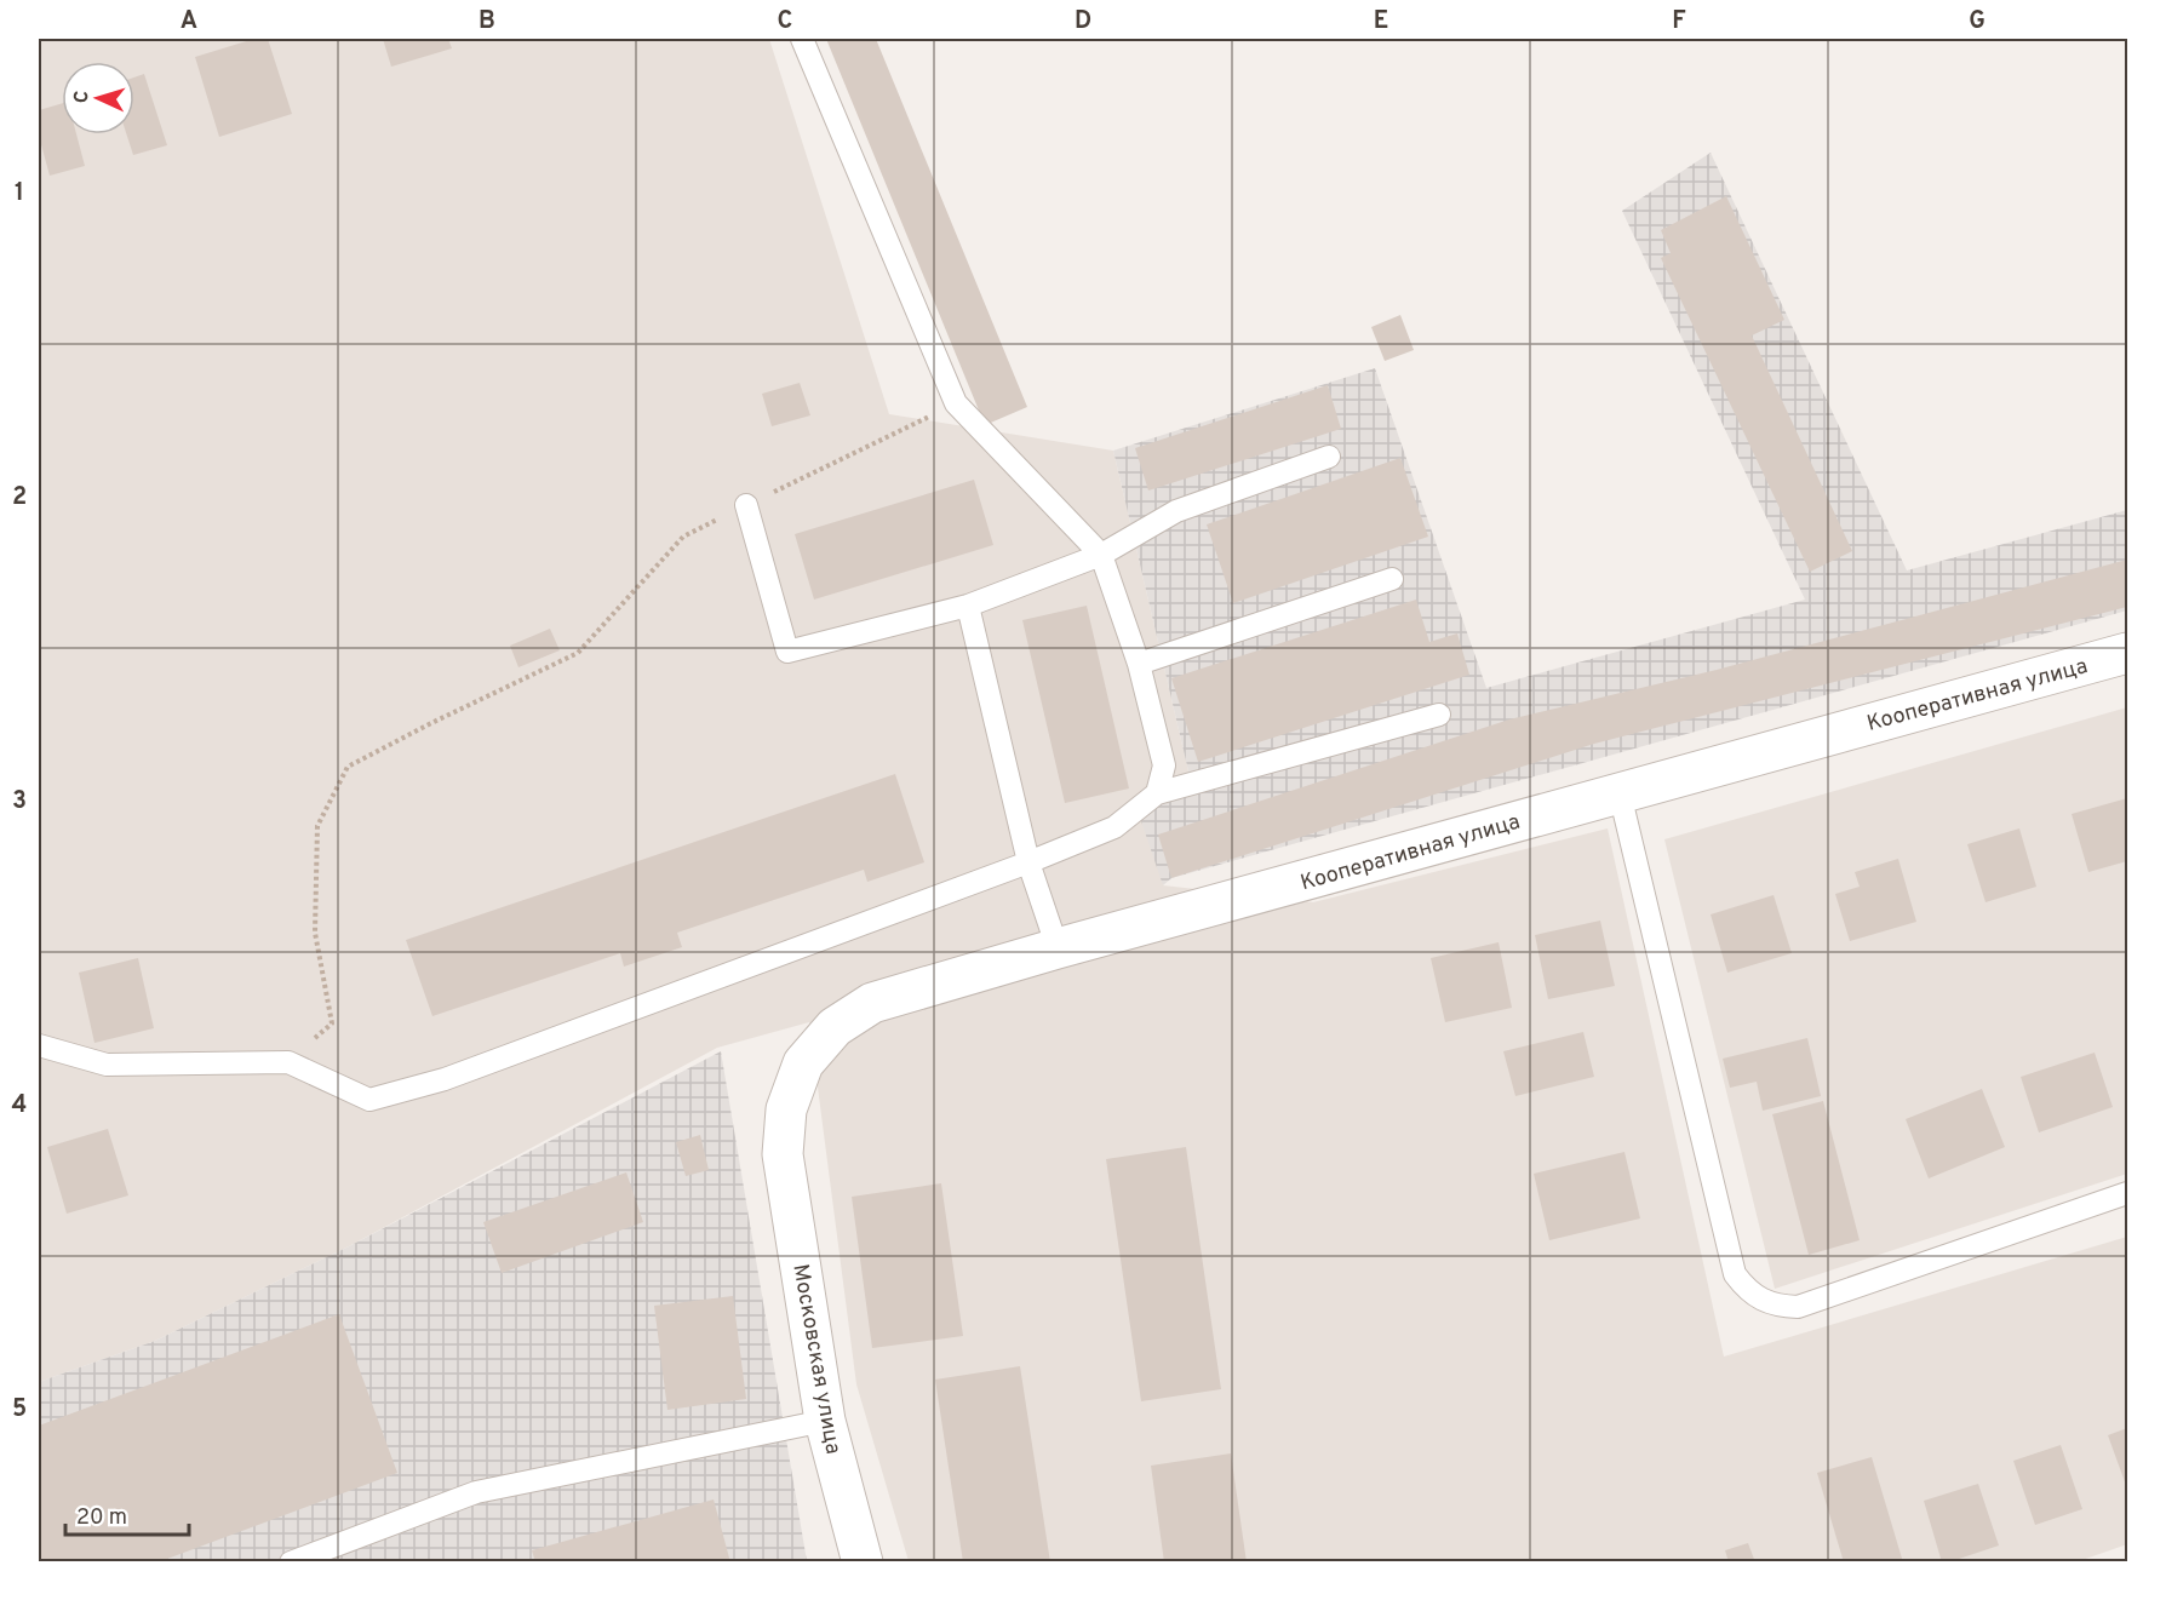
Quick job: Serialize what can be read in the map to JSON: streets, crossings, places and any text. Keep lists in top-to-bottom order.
{
  "streets": {
    "street": ["Кооперативная улица", "Московская улица"]
  },
  "crossings": [
    ["Кооперативная улица", "Московская улица"]
  ],
  "scale_bar": "20 m",
  "north": "left",
  "grid": {
    "columns": [
      "A",
      "B",
      "C",
      "D",
      "E",
      "F",
      "G"
    ],
    "rows": [
      "1",
      "2",
      "3",
      "4",
      "5"
    ]
  }
}
